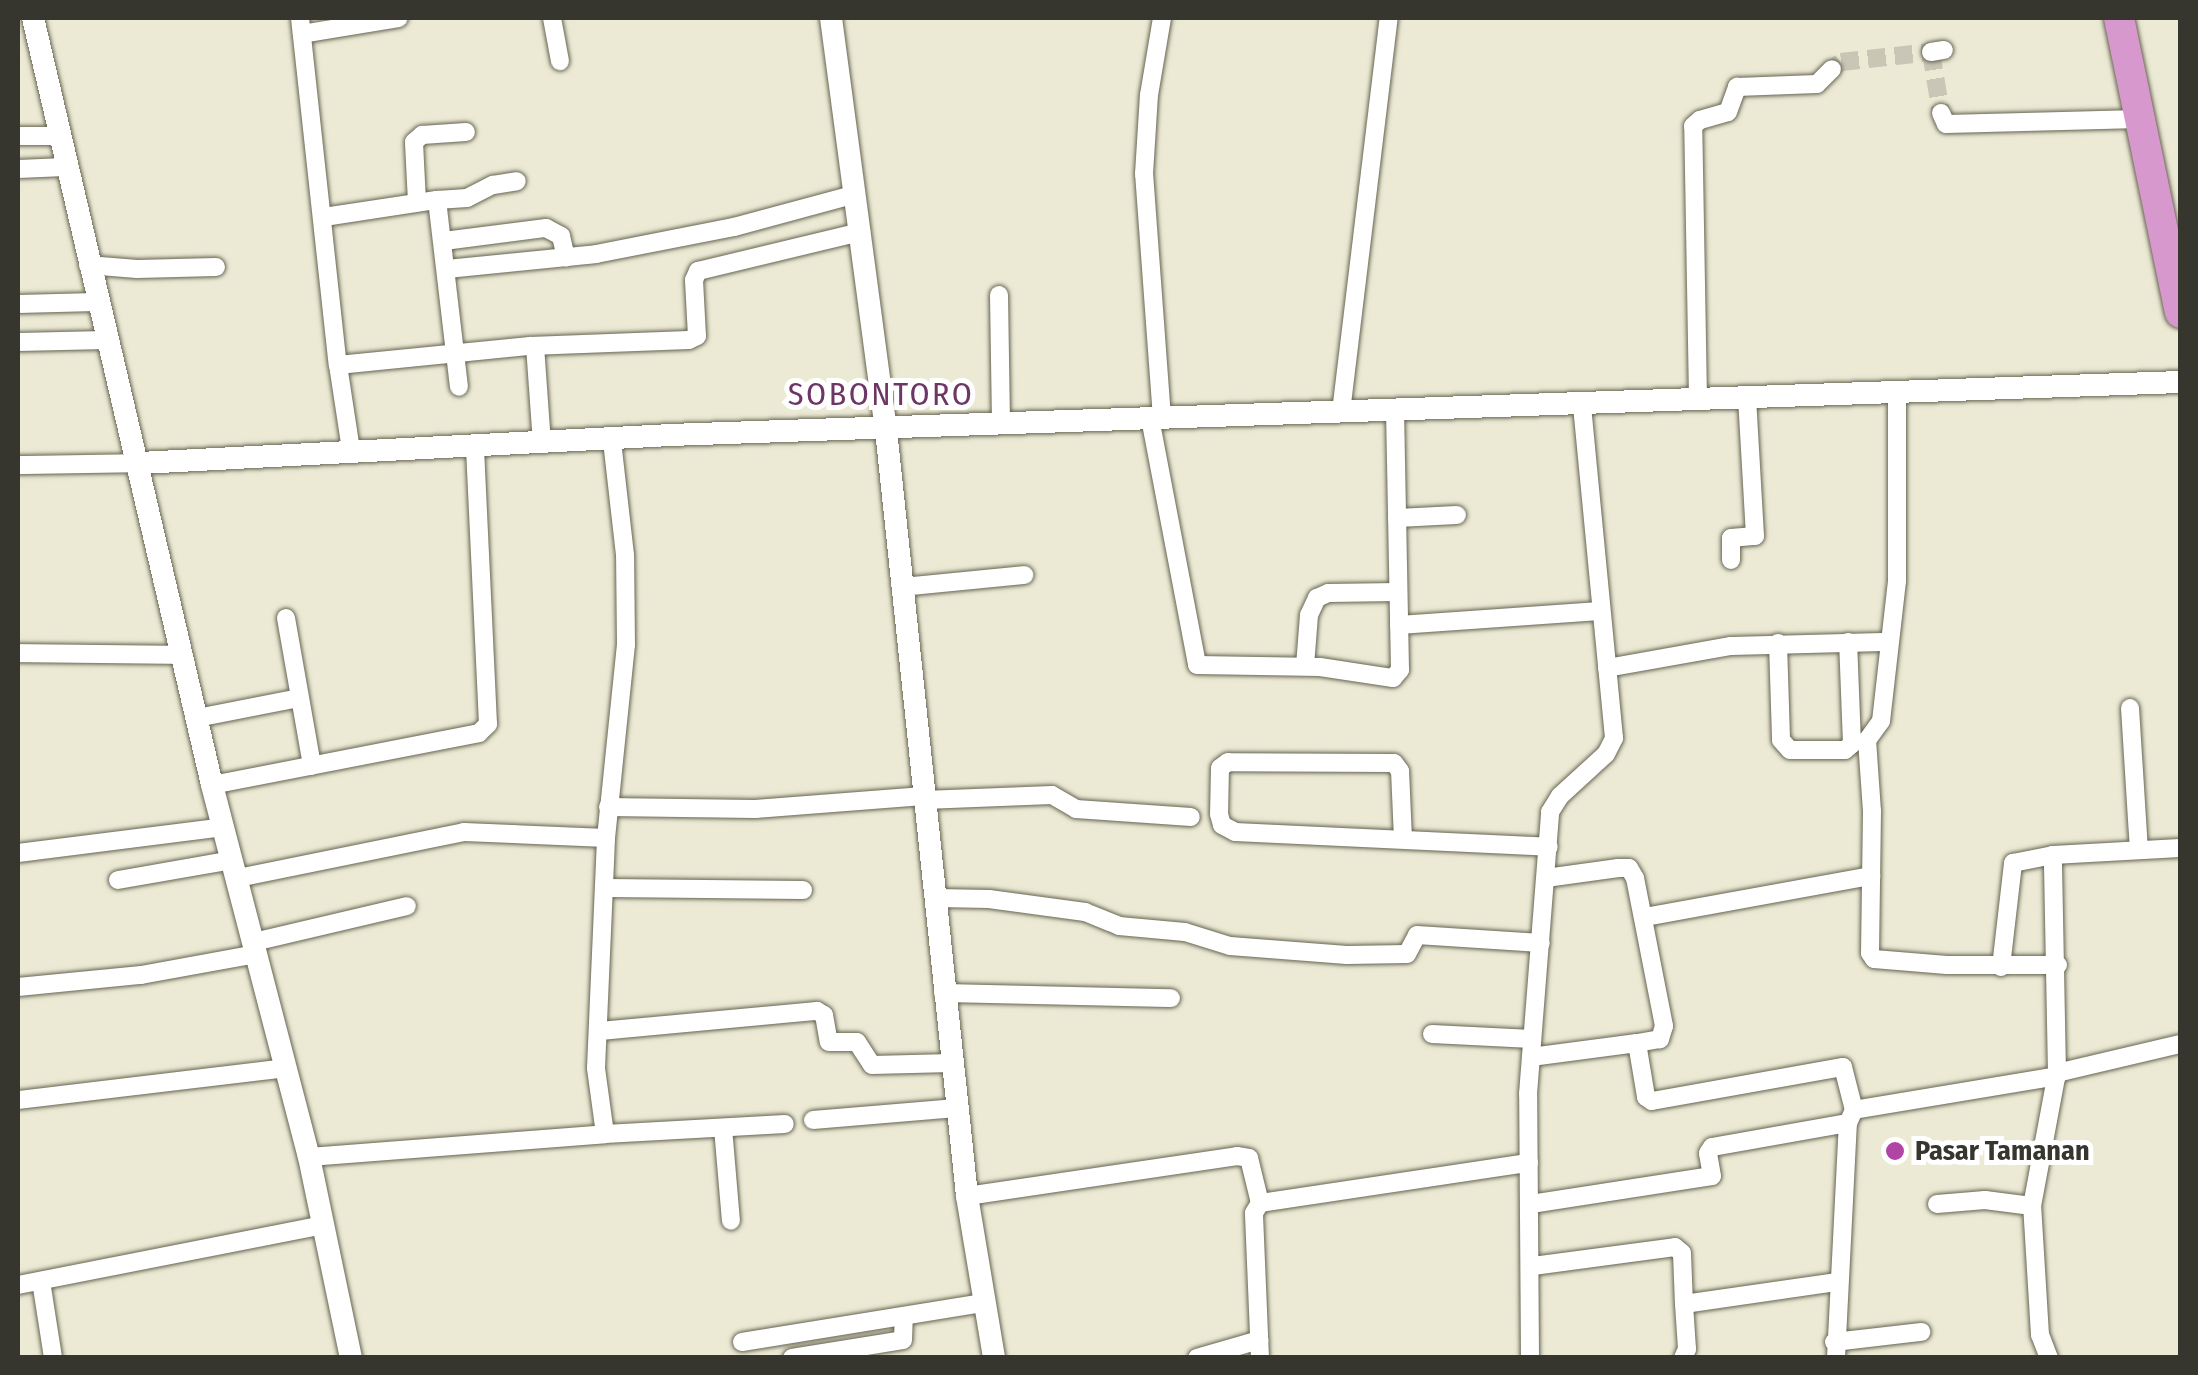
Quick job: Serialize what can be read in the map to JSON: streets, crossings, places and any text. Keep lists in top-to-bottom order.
{
  "districts": ["SOBONTORO"],
  "places": ["Pasar Tamanan"]
}
